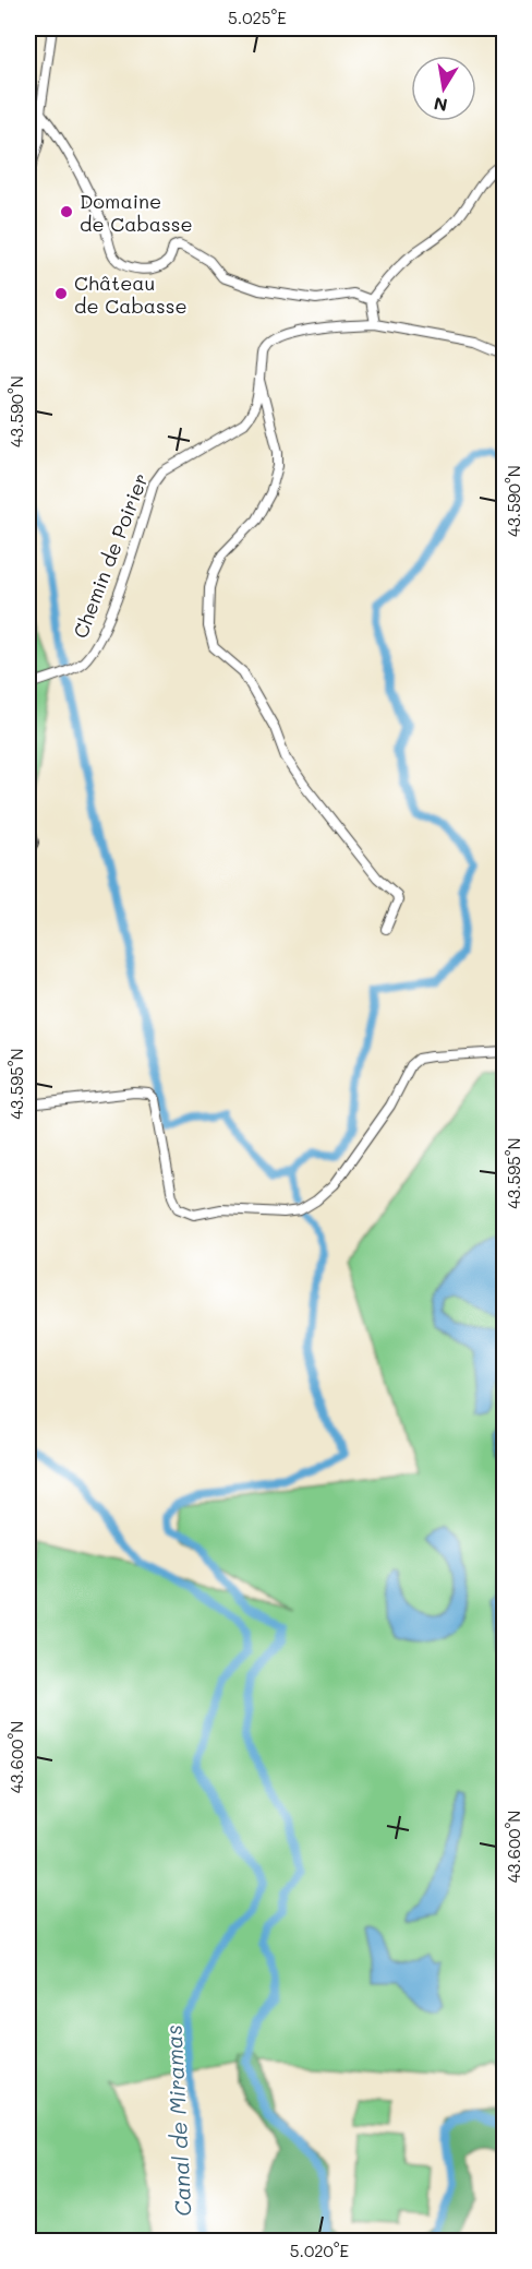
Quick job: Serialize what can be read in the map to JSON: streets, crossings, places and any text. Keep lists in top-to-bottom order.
{
  "streets": {
    "street": ["Chemin de Poirier"]
  },
  "water": ["Canal de Miramas"],
  "places": ["Domaine de Cabasse", "Château de Cabasse"],
  "north": "bottom",
  "coordinates": [
    "5.025°E",
    "43.590°N",
    "43.595°N",
    "43.600°N",
    "5.020°E"
  ]
}
